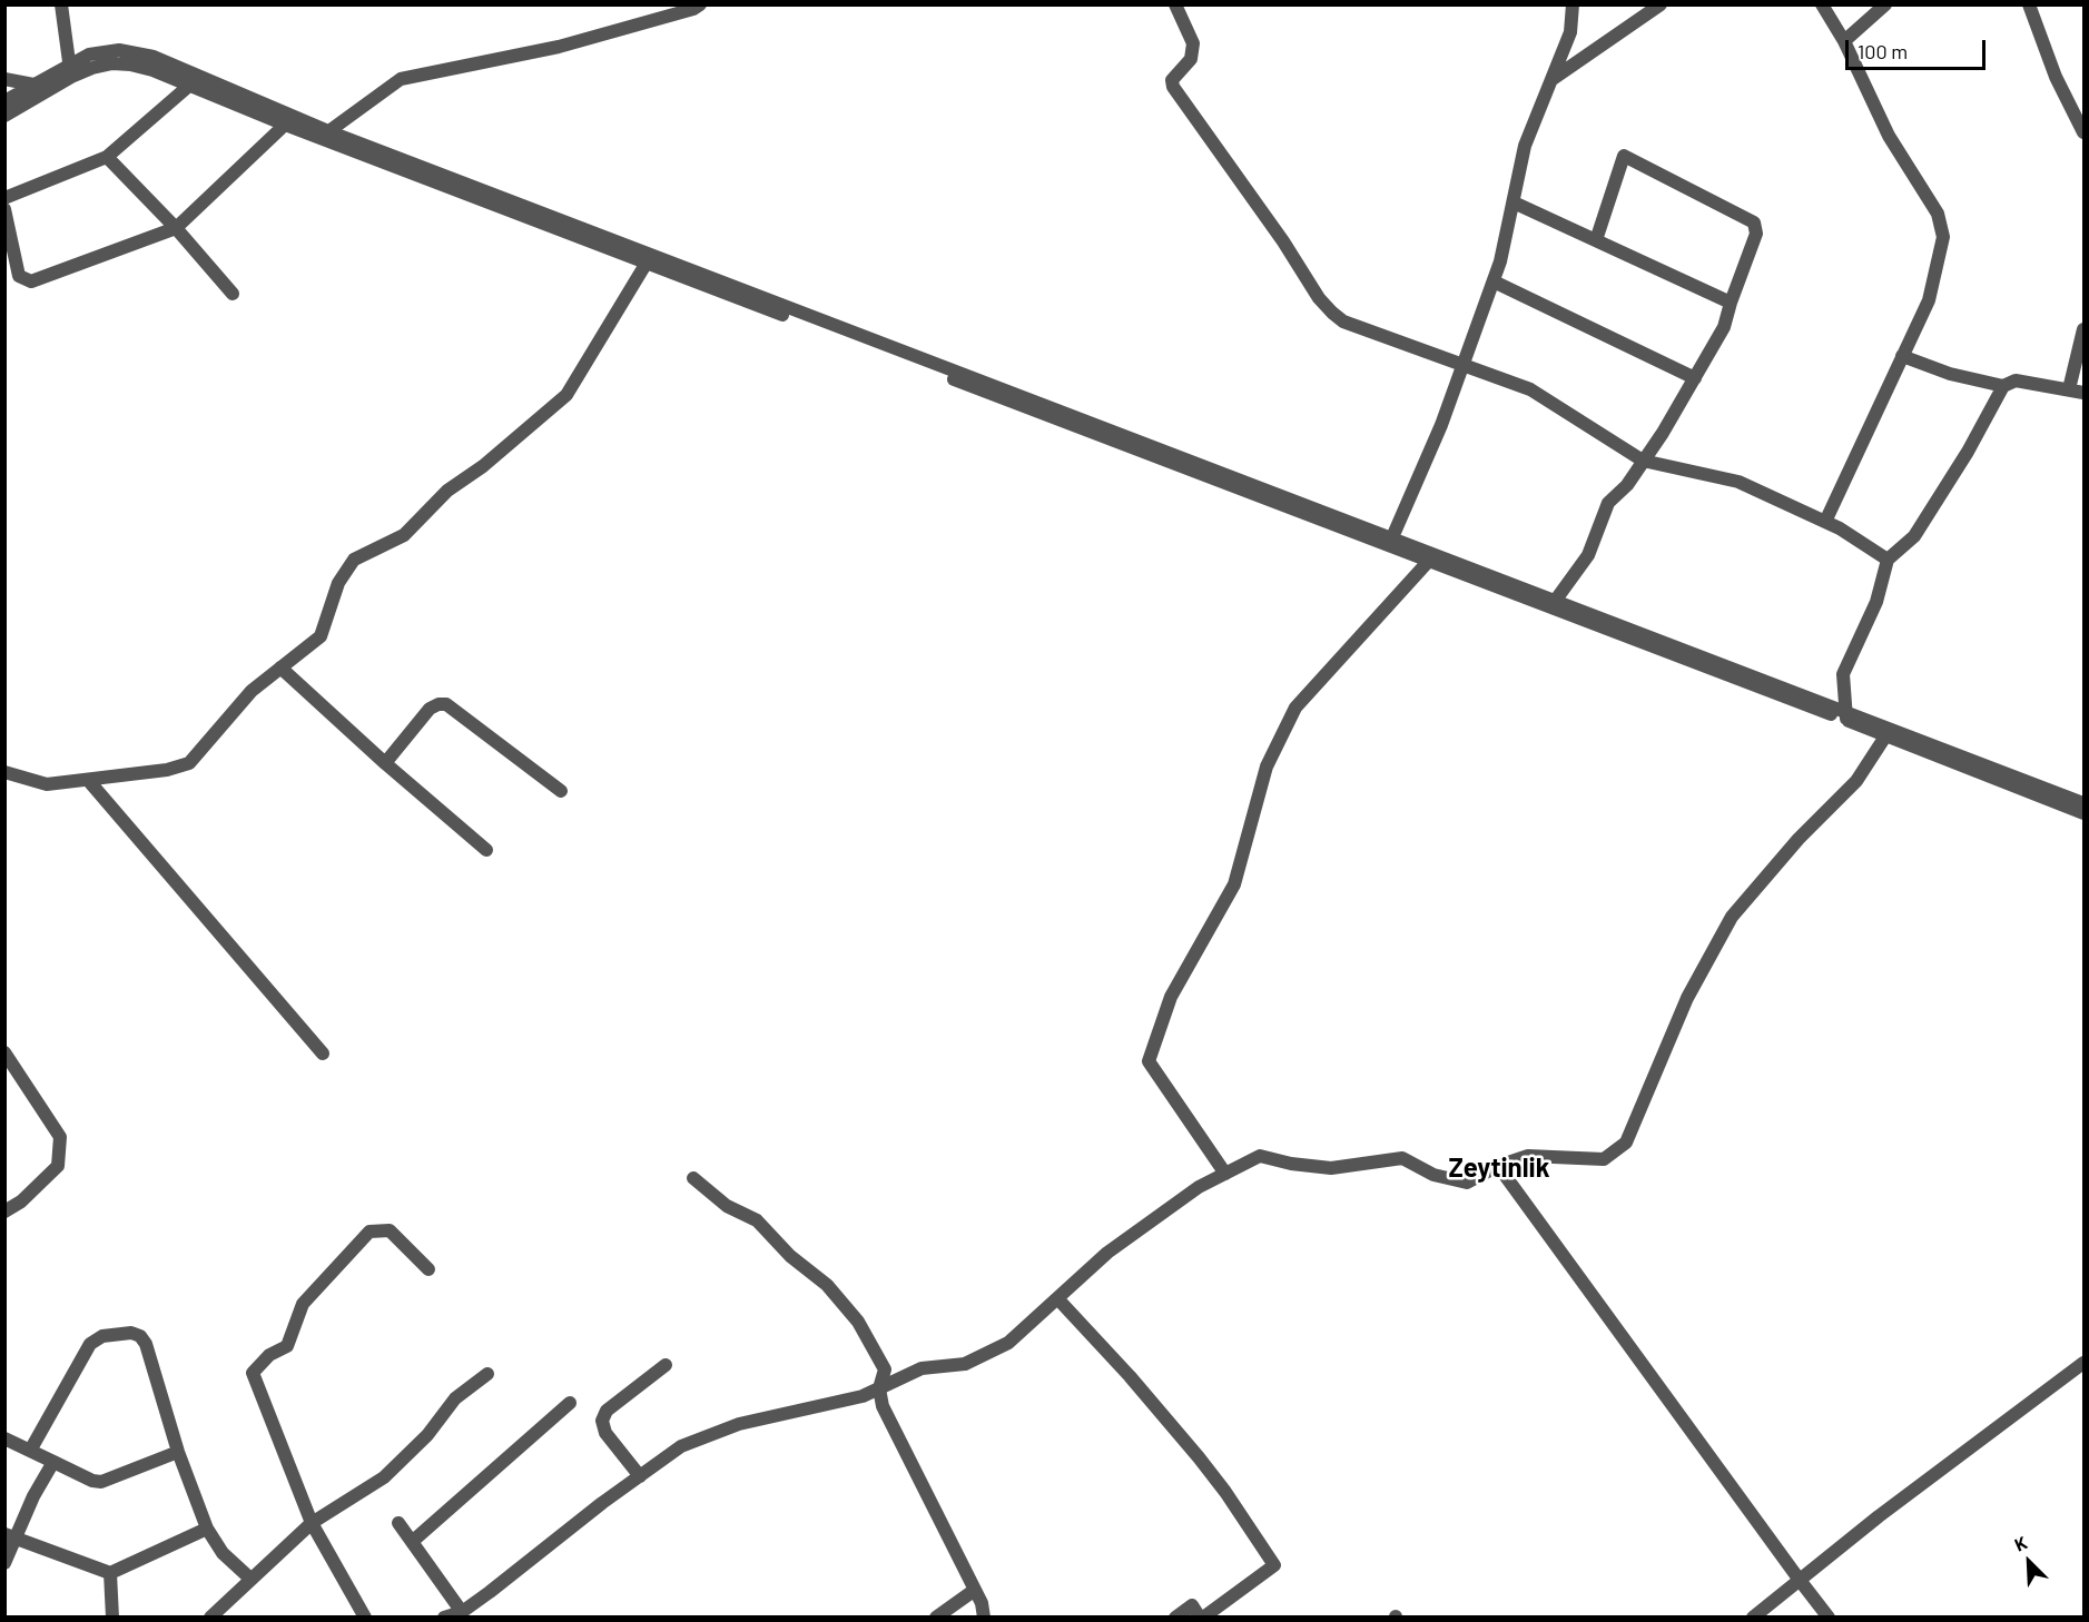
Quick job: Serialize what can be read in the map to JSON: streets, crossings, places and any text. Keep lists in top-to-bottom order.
{
  "districts": ["Zeytinlik"],
  "scale_bar": "100 m",
  "north": "top left"
}
